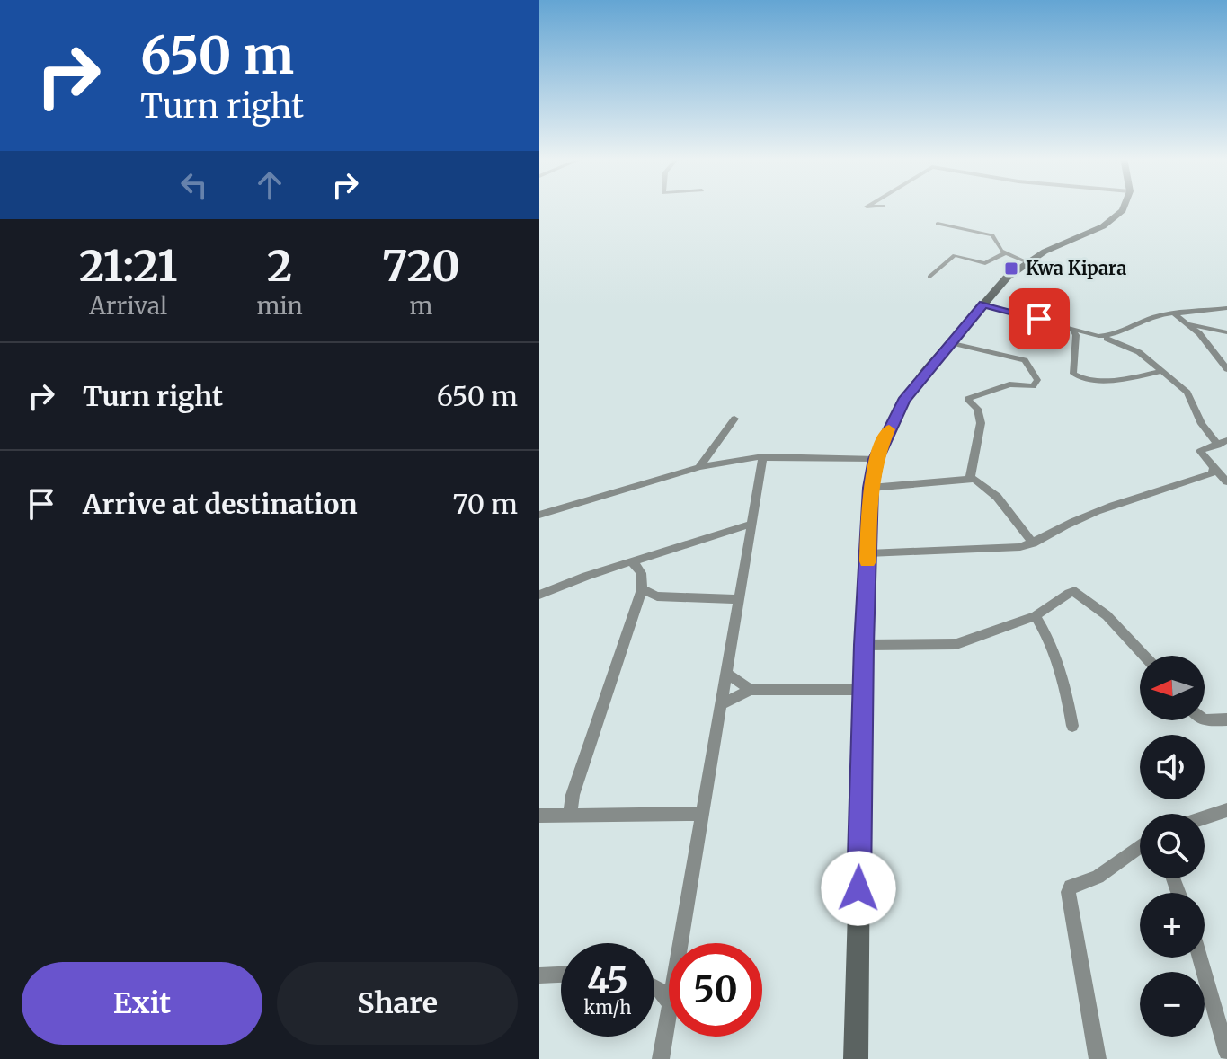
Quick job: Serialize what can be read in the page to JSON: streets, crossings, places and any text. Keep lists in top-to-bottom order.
{
  "places": {
    "transit": ["Kwa Kipara"]
  },
  "north": "left",
  "page": {
    "turn": ["650 m", "Turn right"],
    "eta": [
      "21:21",
      "Arrival",
      "2",
      "min",
      "720",
      "m"
    ],
    "list": [
      {
        "name": "Turn right",
        "value": "650 m"
      },
      {
        "name": "Arrive at destination",
        "value": "70 m"
      }
    ],
    "map_buttons": ["+", "−"],
    "speed": "45 km/h",
    "limit": "50",
    "buttons": ["Exit", "Share"]
  }
}
